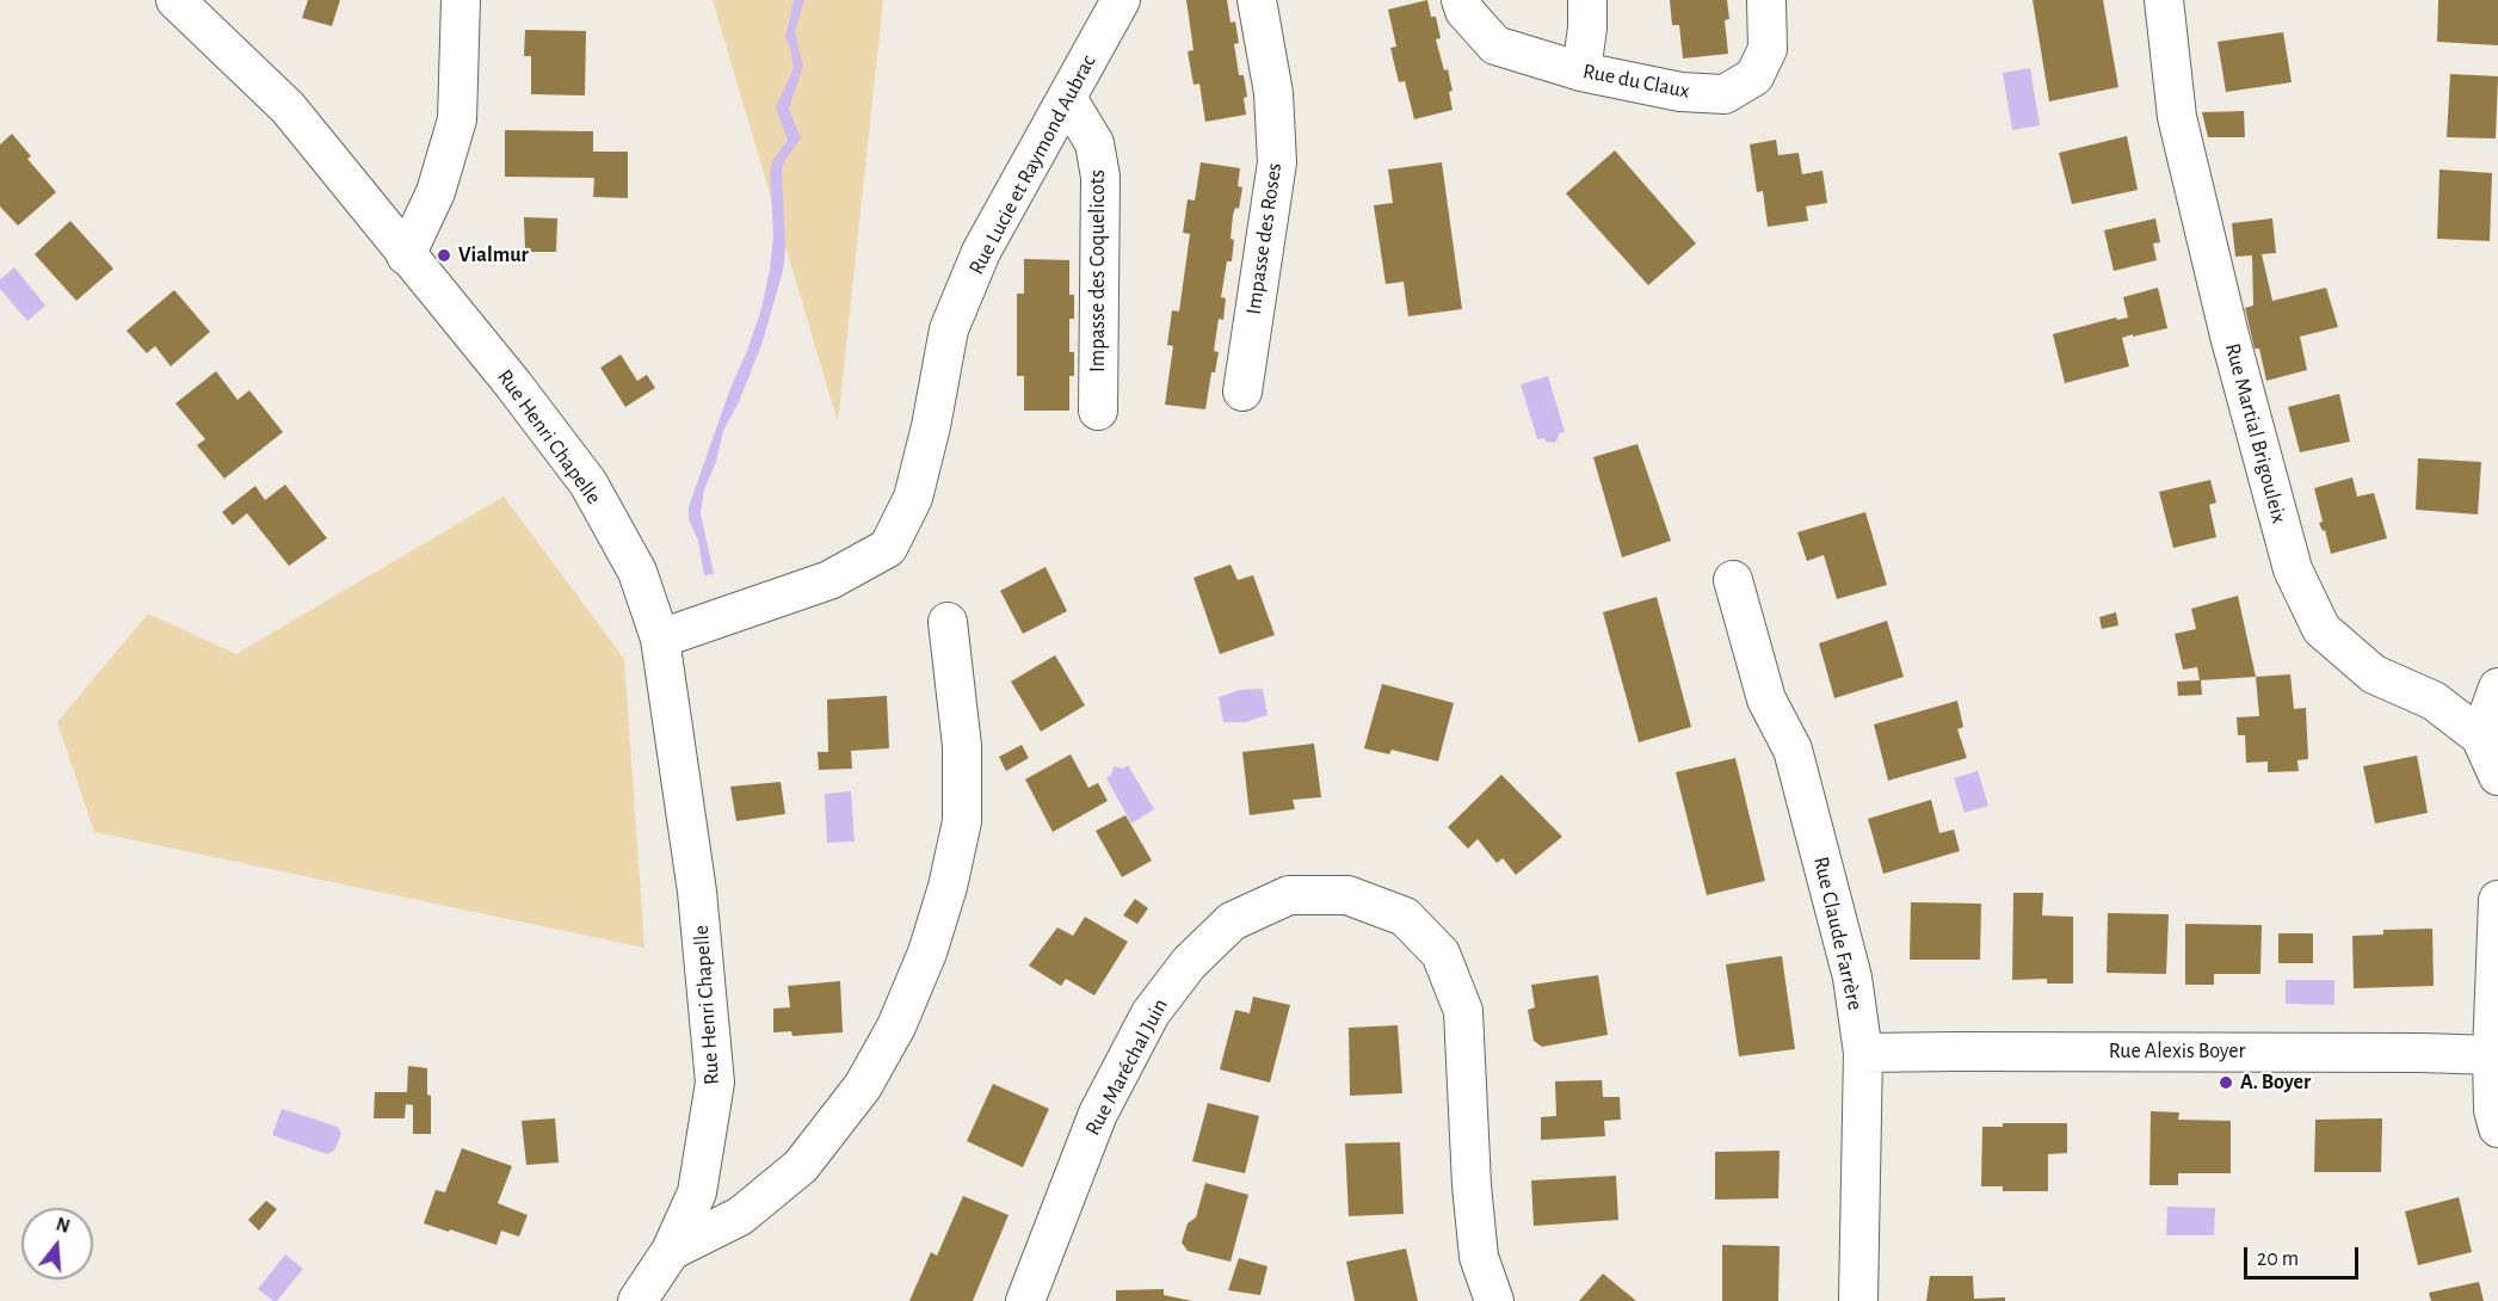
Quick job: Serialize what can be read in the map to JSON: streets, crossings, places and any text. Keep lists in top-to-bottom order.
{
  "streets": {
    "street": [
      "Rue du Claux",
      "Rue Lucie et Raymond Aubrac",
      "Impasse des Roses",
      "Impasse des Coquelicots",
      "Rue Martial Brigouleix",
      "Rue Henri Chapelle",
      "Rue Claude Farrère",
      "Rue Alexis Boyer",
      "Rue Maréchal Juin"
    ]
  },
  "crossings": [
    ["Rue Lucie et Raymond Aubrac", "Impasse des Coquelicots"],
    ["Rue Lucie et Raymond Aubrac", "Rue Henri Chapelle"],
    ["Rue Claude Farrère", "Rue Alexis Boyer"]
  ],
  "places": ["Vialmur", "A. Boyer"],
  "scale_bar": "20 m",
  "north": "top"
}
